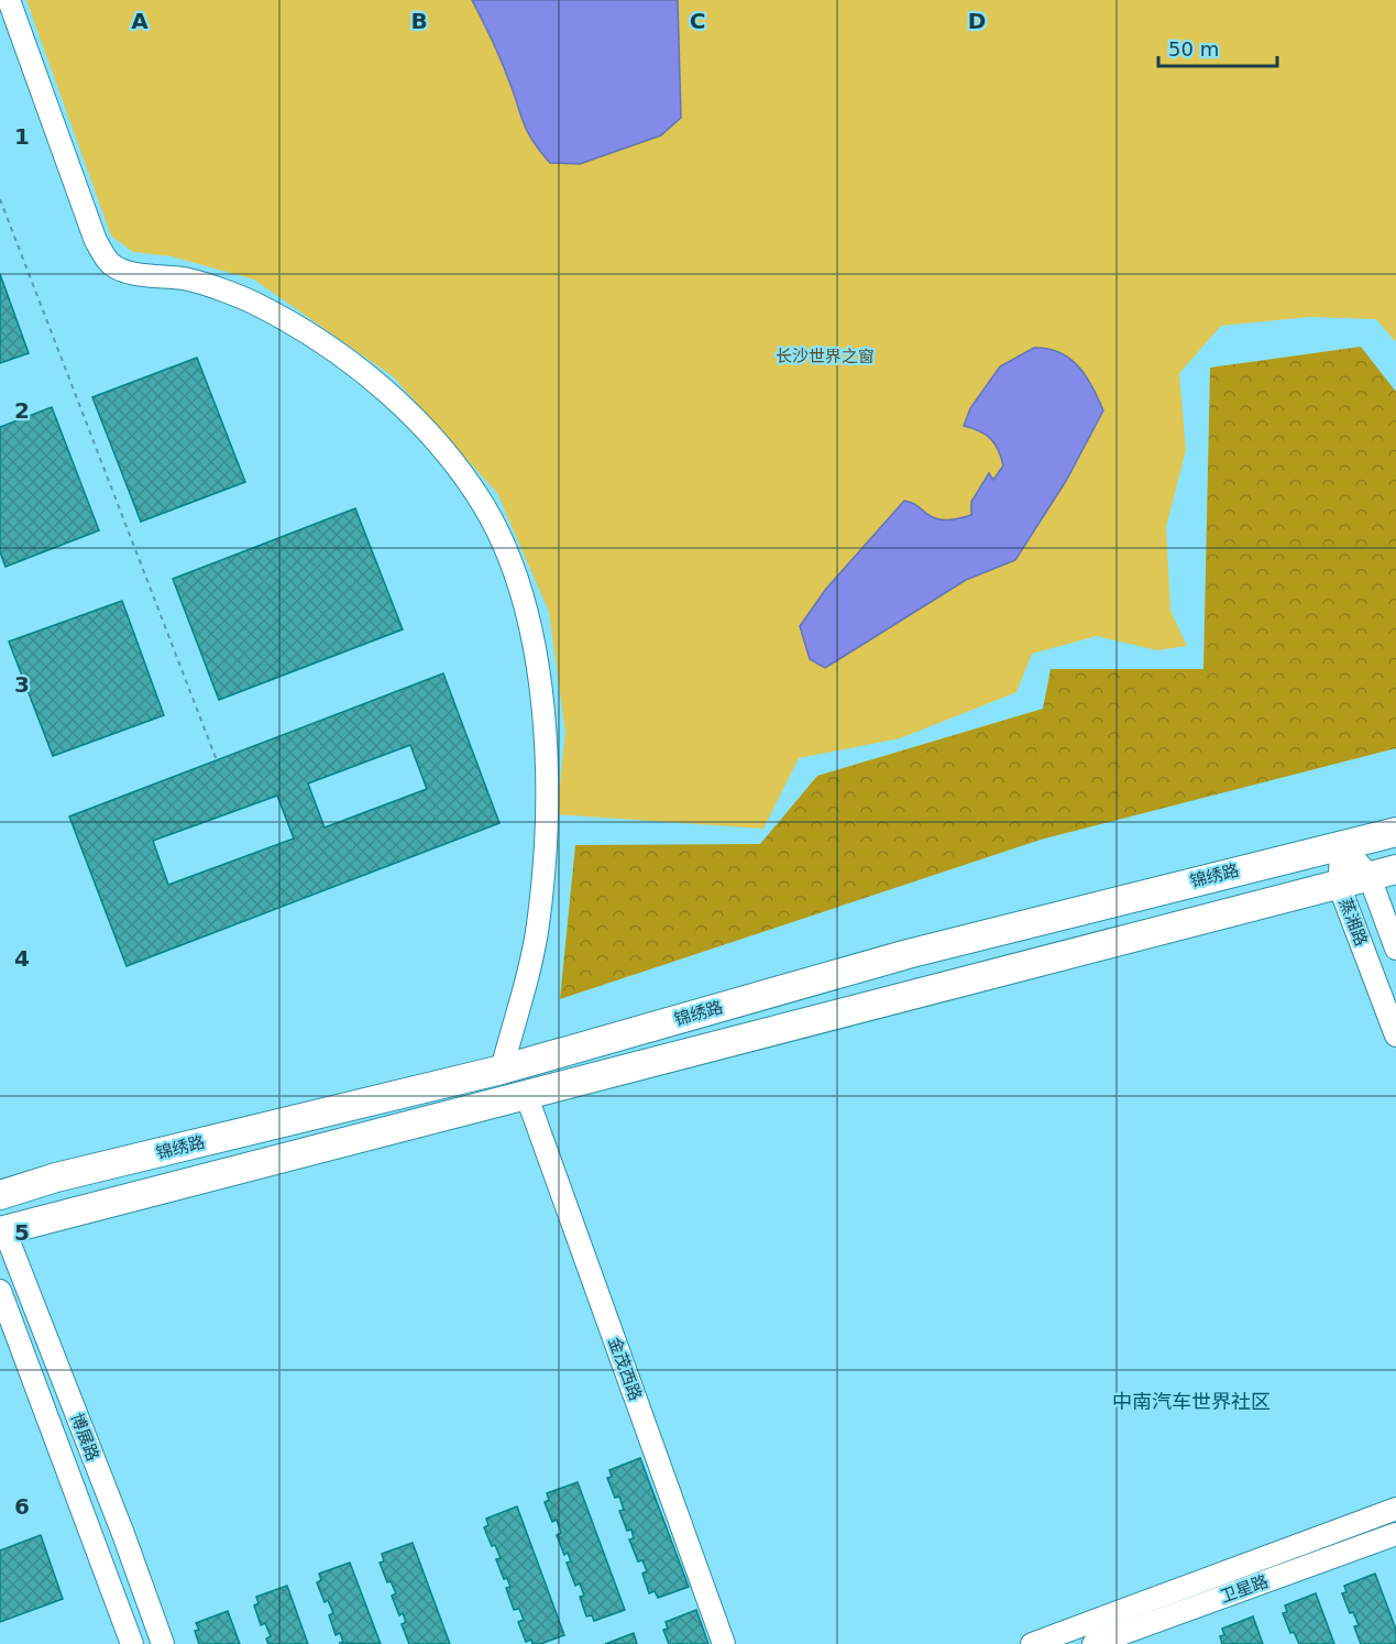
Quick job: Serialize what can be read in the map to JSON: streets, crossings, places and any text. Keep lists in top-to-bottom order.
{
  "streets": {
    "main road": ["锦绣路"],
    "street": [
      "蒸湘路",
      "金茂西路",
      "博展路",
      "卫星路"
    ]
  },
  "crossings": [
    ["锦绣路", "蒸湘路"],
    ["锦绣路", "金茂西路"],
    ["锦绣路", "博展路"]
  ],
  "districts": ["中南汽车世界社区"],
  "parks": ["长沙世界之窗"],
  "scale_bar": "50 m",
  "grid": {
    "columns": [
      "A",
      "B",
      "C",
      "D"
    ],
    "rows": [
      "1",
      "2",
      "3",
      "4",
      "5",
      "6"
    ]
  }
}
